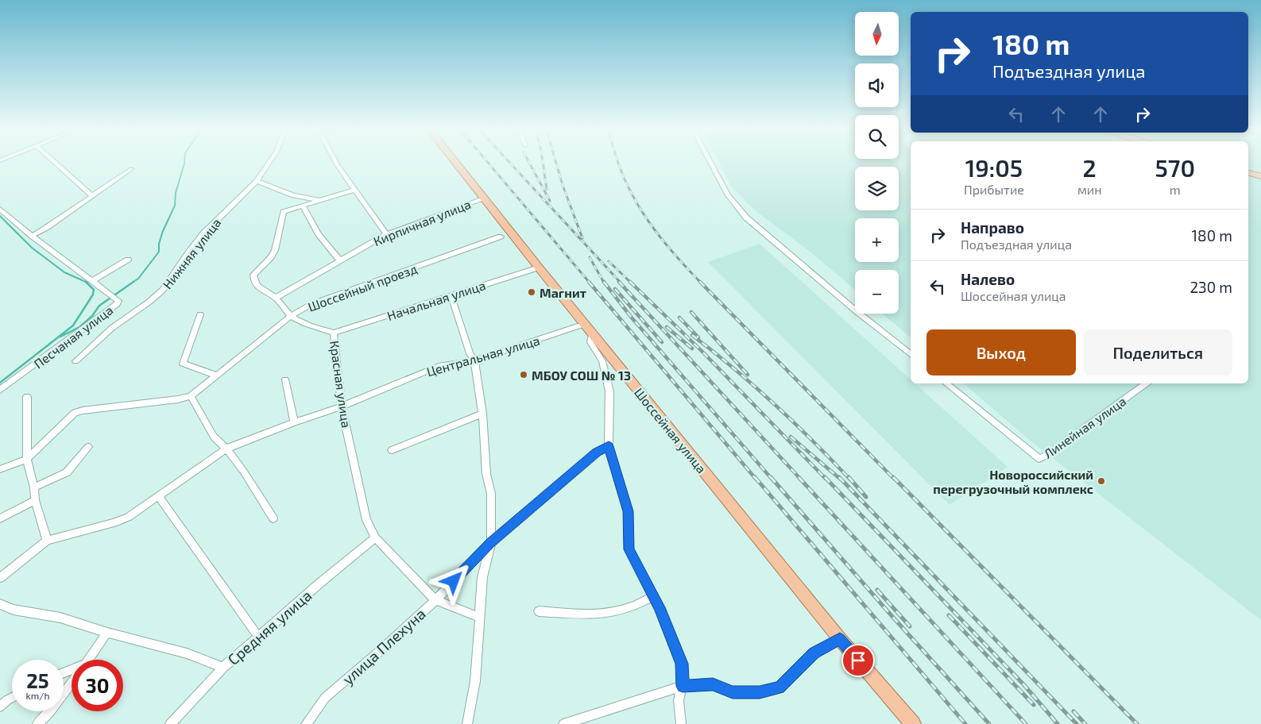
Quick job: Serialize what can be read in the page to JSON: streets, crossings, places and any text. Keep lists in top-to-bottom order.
{
  "streets": {
    "main road": ["Шоссейная улица"],
    "street": [
      "Кирпичная улица",
      "Нижняя улица",
      "Шоссейный проезд",
      "Начальная улица",
      "Песчаная улица",
      "Центральная улица",
      "Красная улица",
      "Линейная улица",
      "Средняя улица",
      "улица Плехуна"
    ]
  },
  "crossings": [
    ["Кирпичная улица", "Красная улица"],
    ["Кирпичная улица", "Шоссейная улица"],
    ["Нижняя улица", "Красная улица"],
    ["Шоссейный проезд", "Красная улица"],
    ["Начальная улица", "Красная улица"],
    ["Начальная улица", "Шоссейная улица"],
    ["Центральная улица", "Красная улица"],
    ["Центральная улица", "Шоссейная улица"],
    ["Красная улица", "Средняя улица"],
    ["Красная улица", "улица Плехуна"]
  ],
  "places": ["Магнит", "МБОУ СОШ № 13", "Новороссийский перегрузочный комплекс"],
  "north": "bottom",
  "page": {
    "map_buttons": ["+", "−"],
    "turn": ["180 m", "Подъездная улица"],
    "eta": [
      "19:05",
      "Прибытие",
      "2",
      "мин",
      "570",
      "m"
    ],
    "list": [
      {
        "name": "Направо",
        "note": "Подъездная улица",
        "value": "180 m"
      },
      {
        "name": "Налево",
        "note": "Шоссейная улица",
        "value": "230 m"
      }
    ],
    "buttons": ["Выход", "Поделиться"],
    "speed": "25 km/h",
    "limit": "30"
  }
}
